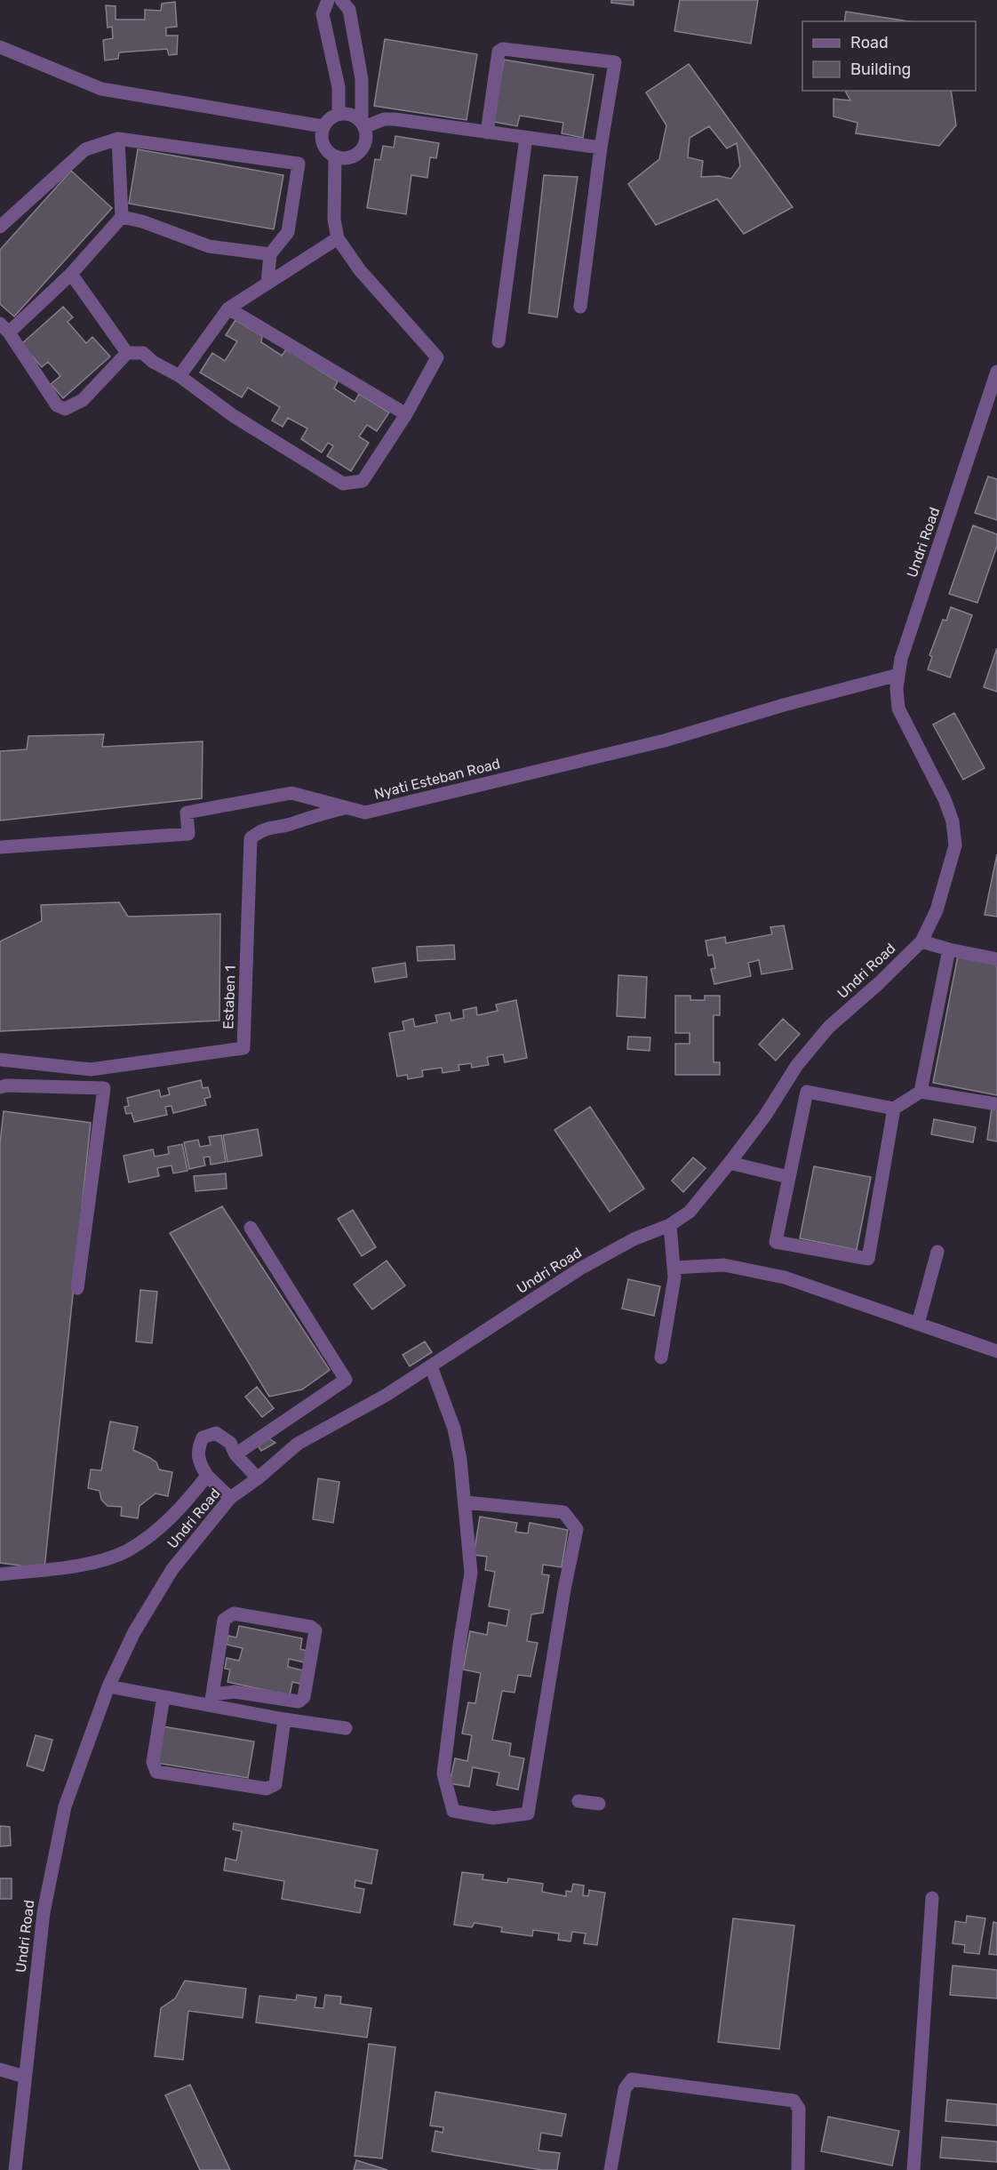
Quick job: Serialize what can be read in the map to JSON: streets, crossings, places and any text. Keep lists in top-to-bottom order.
{
  "streets": {
    "street": ["Undri Road", "Nyati Esteban Road", "Estaben 1"]
  },
  "crossings": [
    ["Undri Road", "Nyati Esteban Road"],
    ["Nyati Esteban Road", "Estaben 1"]
  ],
  "legend": ["Road", "Building"]
}
